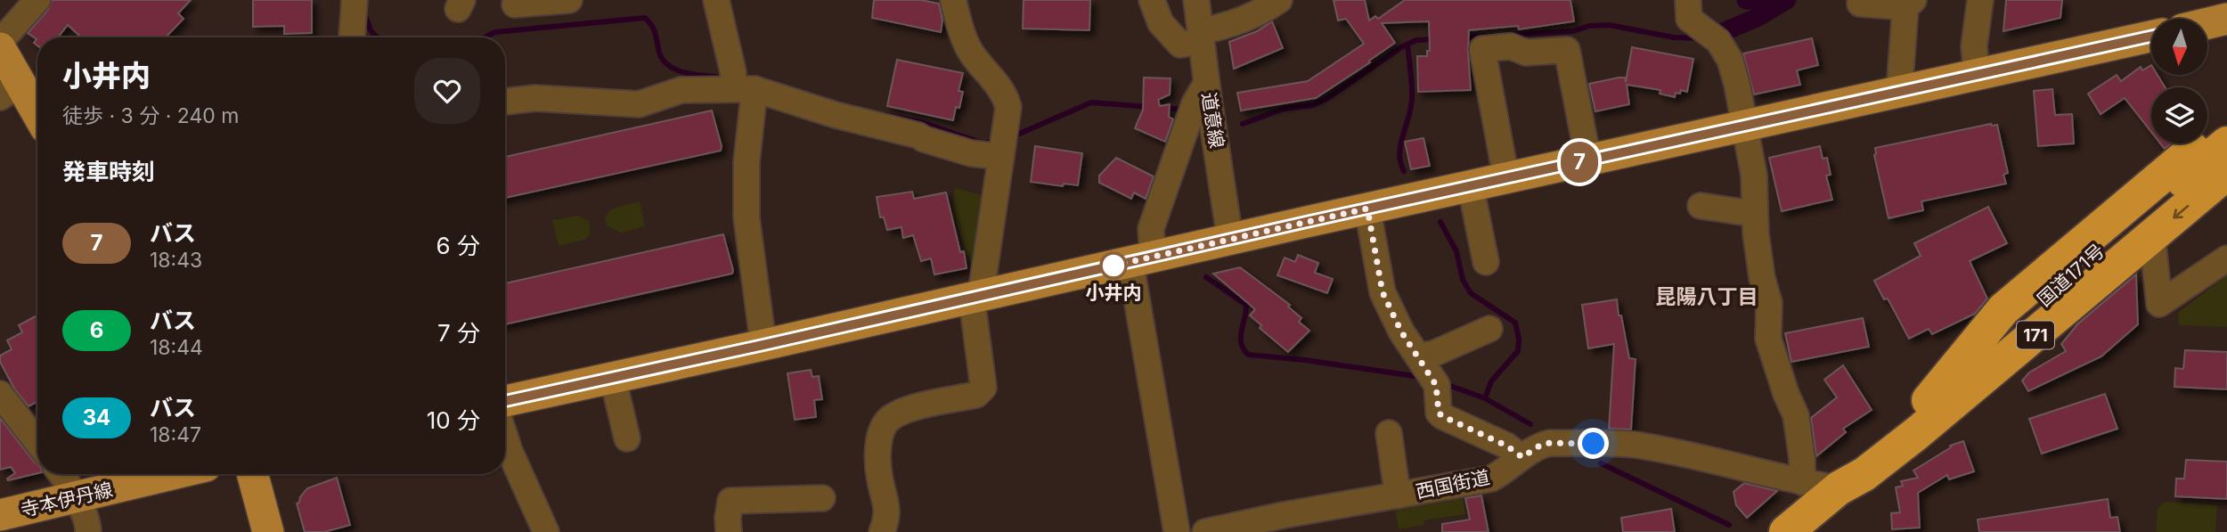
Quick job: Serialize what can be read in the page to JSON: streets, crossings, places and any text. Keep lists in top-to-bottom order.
{
  "streets": {
    "highway": ["国道171号", "171"],
    "main road": ["寺本伊丹線"],
    "street": ["道意線", "西国街道"]
  },
  "crossings": [
    ["国道171号", "西国街道"]
  ],
  "districts": ["昆陽八丁目"],
  "places": ["小井内"],
  "lines": ["bus line 7"],
  "north": "bottom",
  "page": {
    "on_map": "7",
    "heading": [
      ["小井内", "徒歩 · 3 分 · 240 m"],
      "発車時刻"
    ],
    "list": [
      {
        "mark": "7",
        "name": "バス",
        "note": "18:43",
        "value": "6 分"
      },
      {
        "mark": "6",
        "name": "バス",
        "note": "18:44",
        "value": "7 分"
      },
      {
        "mark": "34",
        "name": "バス",
        "note": "18:47",
        "value": "10 分"
      }
    ]
  }
}
